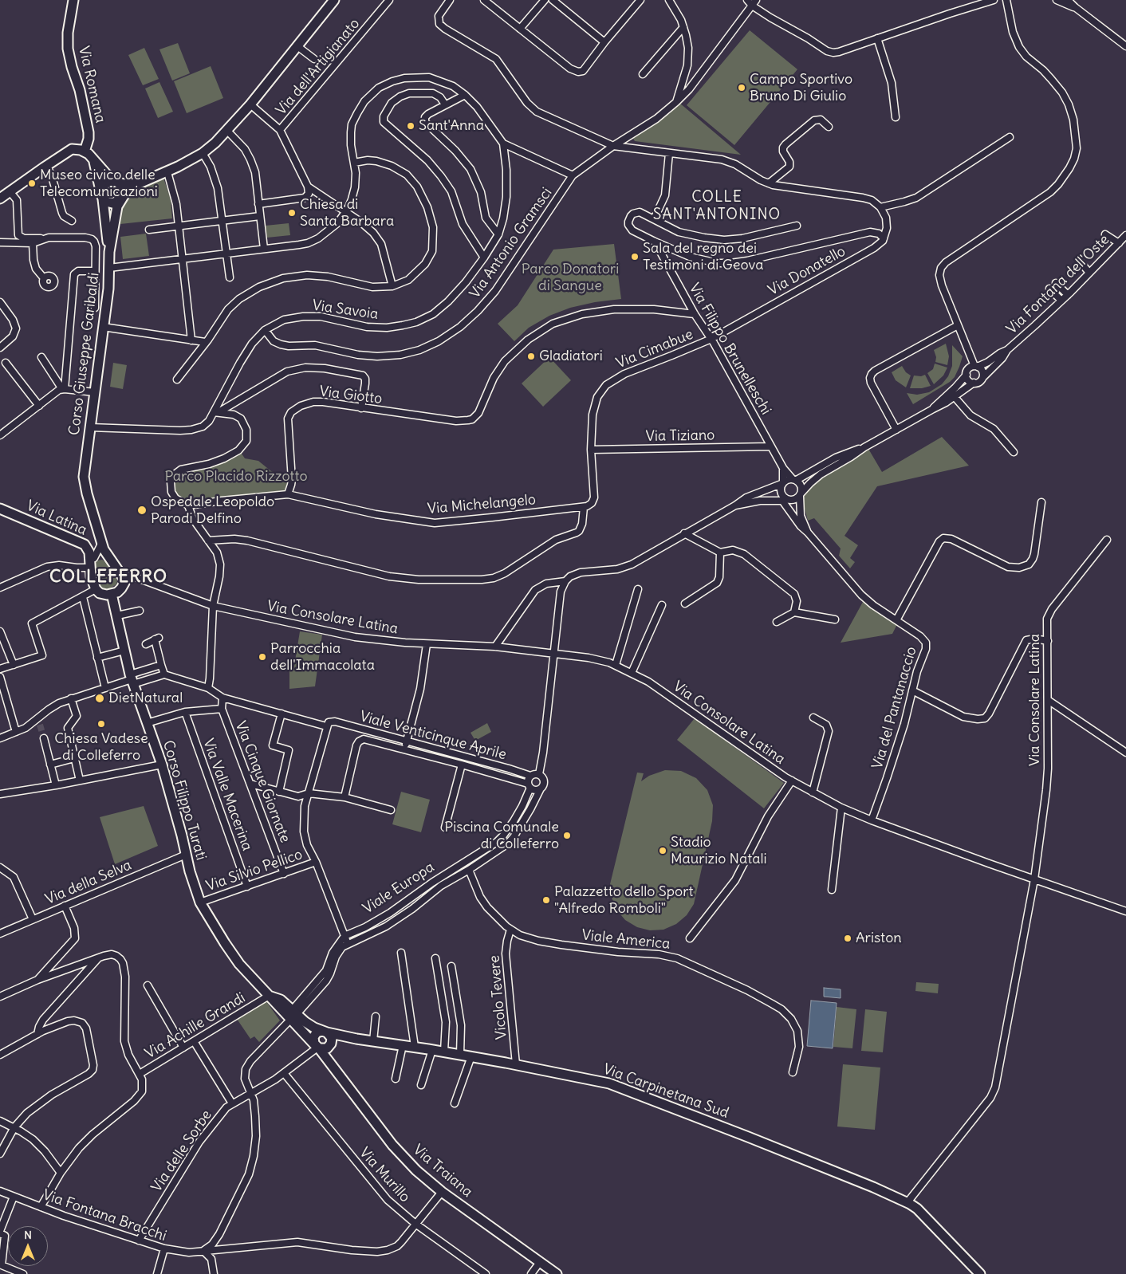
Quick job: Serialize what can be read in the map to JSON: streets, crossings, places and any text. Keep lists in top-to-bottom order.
{
  "streets": {
    "main road": [
      "Via Romana",
      "Corso Giuseppe Garibaldi",
      "Via Latina",
      "Corso Filippo Turati",
      "Via Carpinetana Sud",
      "Via Traiana"
    ],
    "street": [
      "Via dell'Artigianato",
      "Via Antonio Gramsci",
      "Via Donatello",
      "Via Fontana dell'Oste",
      "Via Savoia",
      "Via Cimabue",
      "Via Filippo Brunelleschi",
      "Via Giotto",
      "Via Tiziano",
      "Via Michelangelo",
      "Via Consolare Latina",
      "Via del Pantanaccio",
      "Viale Venticinque Aprile",
      "Via Cinque Giornate",
      "Via Valle Macerina",
      "Via Silvio Pellico",
      "Via della Selva",
      "Viale Europa",
      "Viale America",
      "Vicolo Tevere",
      "Via Achille Grandi",
      "Via delle Sorbe",
      "Via Murillo",
      "Via Fontana Bracchi"
    ]
  },
  "crossings": [
    ["Via Antonio Gramsci", "Via Savoia"],
    ["Via Donatello", "Via Cimabue"],
    ["Via Donatello", "Via Filippo Brunelleschi"],
    ["Via Savoia", "Corso Giuseppe Garibaldi"],
    ["Via Cimabue", "Via Filippo Brunelleschi"],
    ["Via Cimabue", "Via Tiziano"],
    ["Via Cimabue", "Via Michelangelo"],
    ["Via Filippo Brunelleschi", "Via Giotto"],
    ["Via Filippo Brunelleschi", "Via Tiziano"],
    ["Via Filippo Brunelleschi", "Via del Pantanaccio"],
    ["Corso Giuseppe Garibaldi", "Via Latina"],
    ["Corso Giuseppe Garibaldi", "Via Consolare Latina"],
    ["Corso Giuseppe Garibaldi", "Corso Filippo Turati"],
    ["Via Giotto", "Via Michelangelo"],
    ["Via Latina", "Via Consolare Latina"],
    ["Via Latina", "Corso Filippo Turati"],
    ["Via Consolare Latina", "Via del Pantanaccio"],
    ["Via Consolare Latina", "Corso Filippo Turati"],
    ["Viale Venticinque Aprile", "Via Cinque Giornate"],
    ["Viale Venticinque Aprile", "Viale Europa"],
    ["Via Cinque Giornate", "Via Silvio Pellico"],
    ["Via Valle Macerina", "Via Silvio Pellico"],
    ["Corso Filippo Turati", "Via Silvio Pellico"],
    ["Corso Filippo Turati", "Via della Selva"],
    ["Corso Filippo Turati", "Viale Europa"],
    ["Corso Filippo Turati", "Via Achille Grandi"],
    ["Corso Filippo Turati", "Via Carpinetana Sud"],
    ["Corso Filippo Turati", "Via delle Sorbe"],
    ["Corso Filippo Turati", "Via Traiana"],
    ["Viale Europa", "Viale America"],
    ["Viale America", "Vicolo Tevere"],
    ["Vicolo Tevere", "Via Carpinetana Sud"],
    ["Via Achille Grandi", "Via Fontana Bracchi"],
    ["Via Carpinetana Sud", "Via delle Sorbe"],
    ["Via Carpinetana Sud", "Via Traiana"],
    ["Via delle Sorbe", "Via Traiana"],
    ["Via delle Sorbe", "Via Murillo"],
    ["Via delle Sorbe", "Via Fontana Bracchi"],
    ["Via Traiana", "Via Fontana Bracchi"],
    ["Via Murillo", "Via Fontana Bracchi"]
  ],
  "districts": ["COLLE SANT'ANTONINO", "COLLEFERRO"],
  "parks": ["Parco Donatori di Sangue", "Parco Placido Rizzotto"],
  "places": [
    "Campo Sportivo Bruno Di Giulio",
    "Sant'Anna",
    "Museo civico delle Telecomunicazioni",
    "Chiesa di Santa Barbara",
    "Sala del regno dei Testimoni di Geova",
    "Gladiatori",
    "Ospedale Leopoldo Parodi Delfino",
    "Parrocchia dell'Immacolata",
    "DietNatural",
    "Chiesa Vadese di Colleferro",
    "Piscina Comunale di Colleferro",
    "Stadio Maurizio Natali",
    "Palazzetto dello Sport \"Alfredo Romboli\"",
    "Ariston"
  ],
  "north": "top"
}
